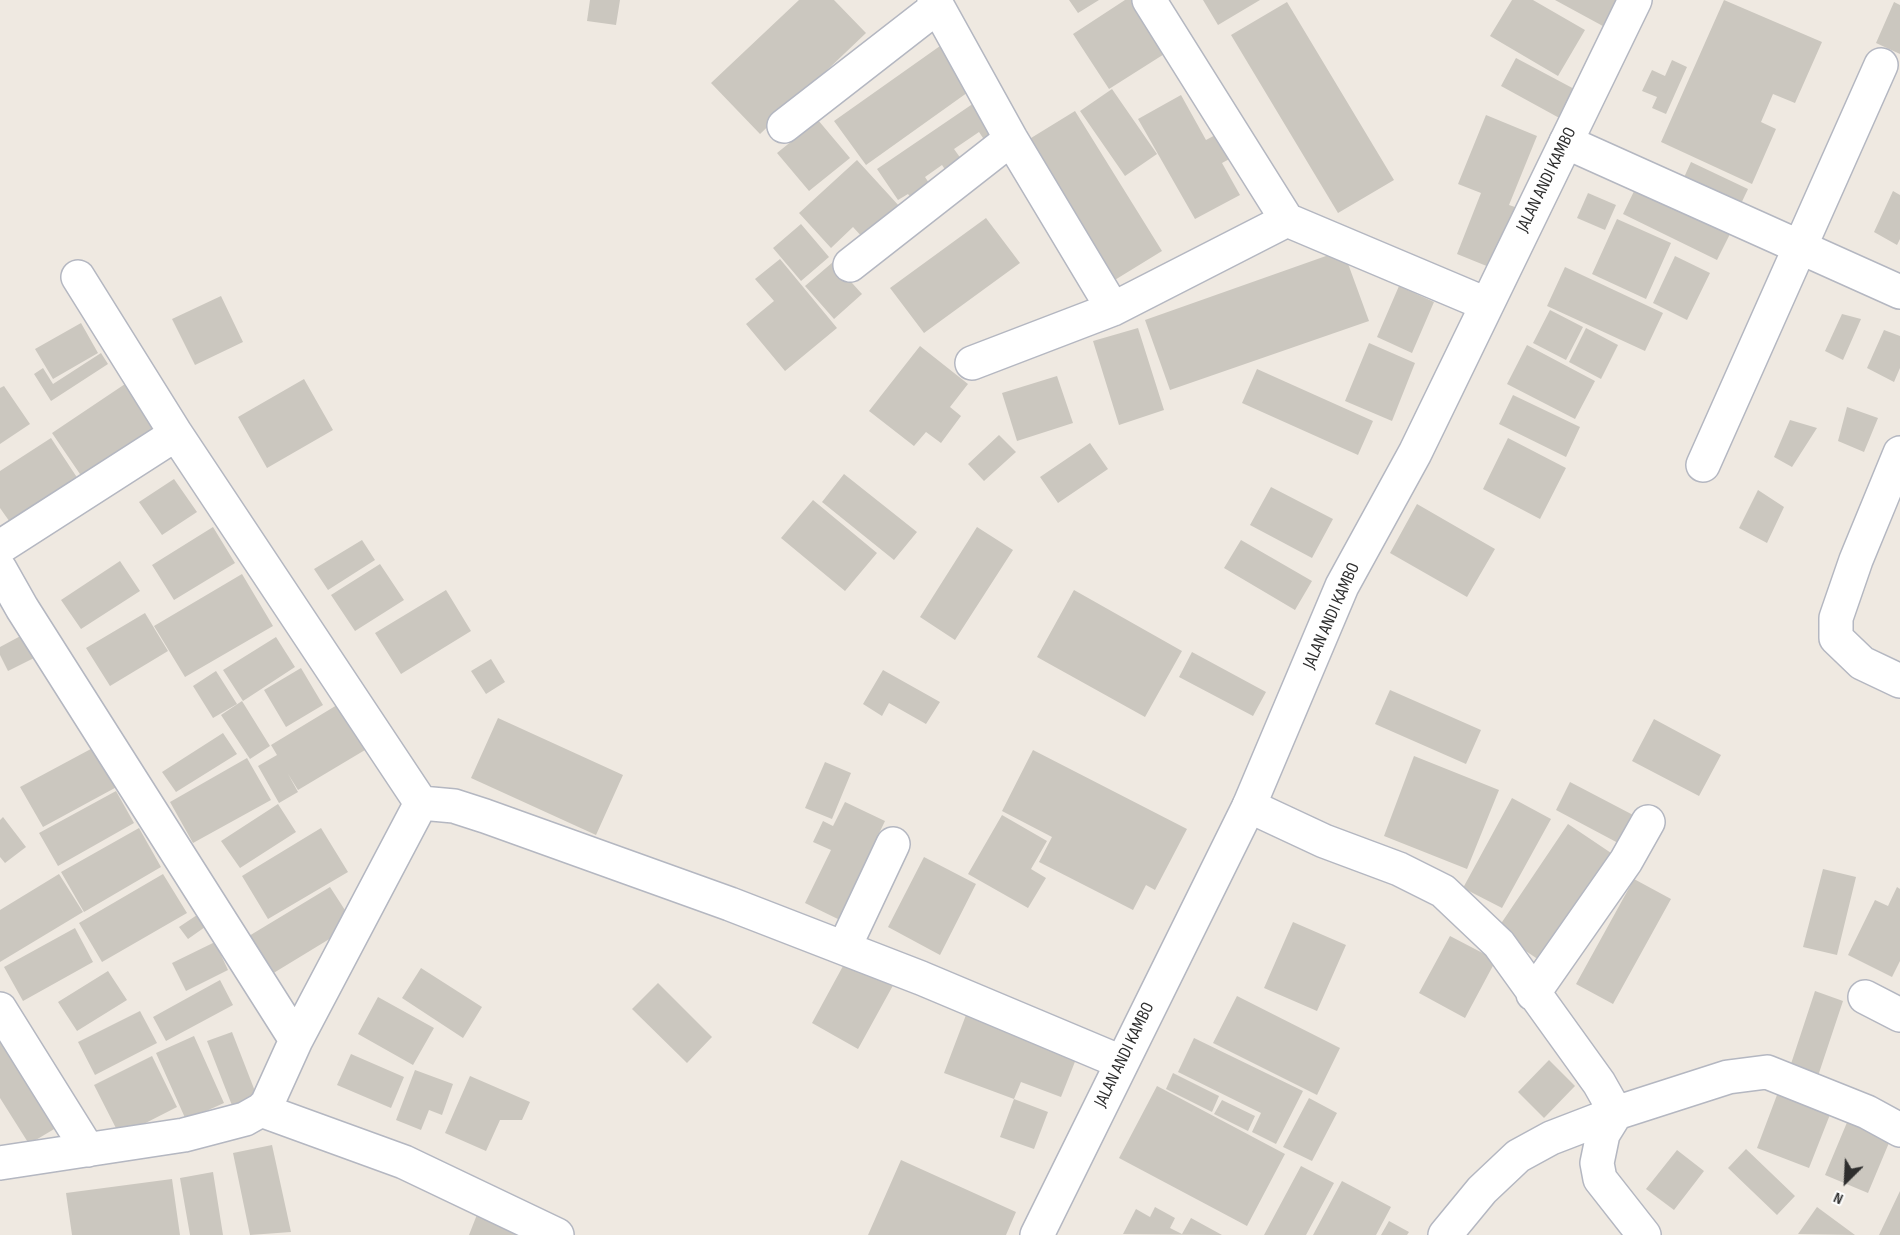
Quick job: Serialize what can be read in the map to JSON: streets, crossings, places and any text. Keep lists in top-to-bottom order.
{
  "streets": {
    "street": ["JALAN ANDI KAMBO"]
  },
  "north": "bottom left"
}
